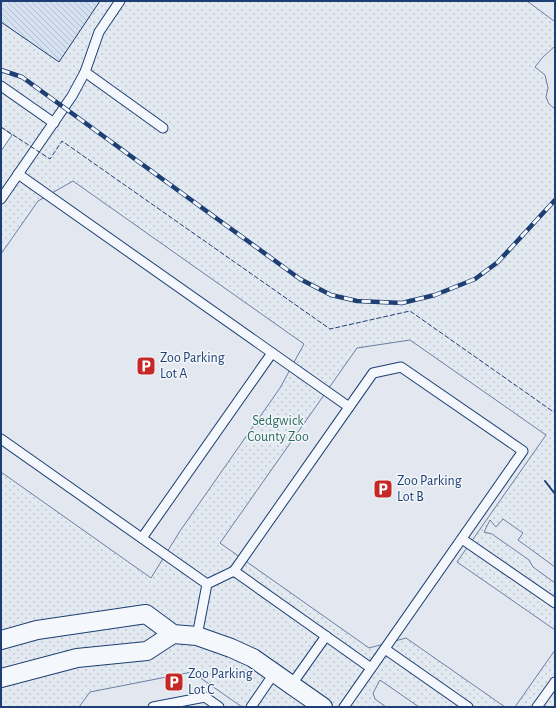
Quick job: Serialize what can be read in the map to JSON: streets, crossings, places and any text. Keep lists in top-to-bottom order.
{
  "parks": ["Sedgwick County Zoo"],
  "places": {
    "parking": ["Zoo Parking Lot A", "Zoo Parking Lot B", "Zoo Parking Lot C"]
  }
}
